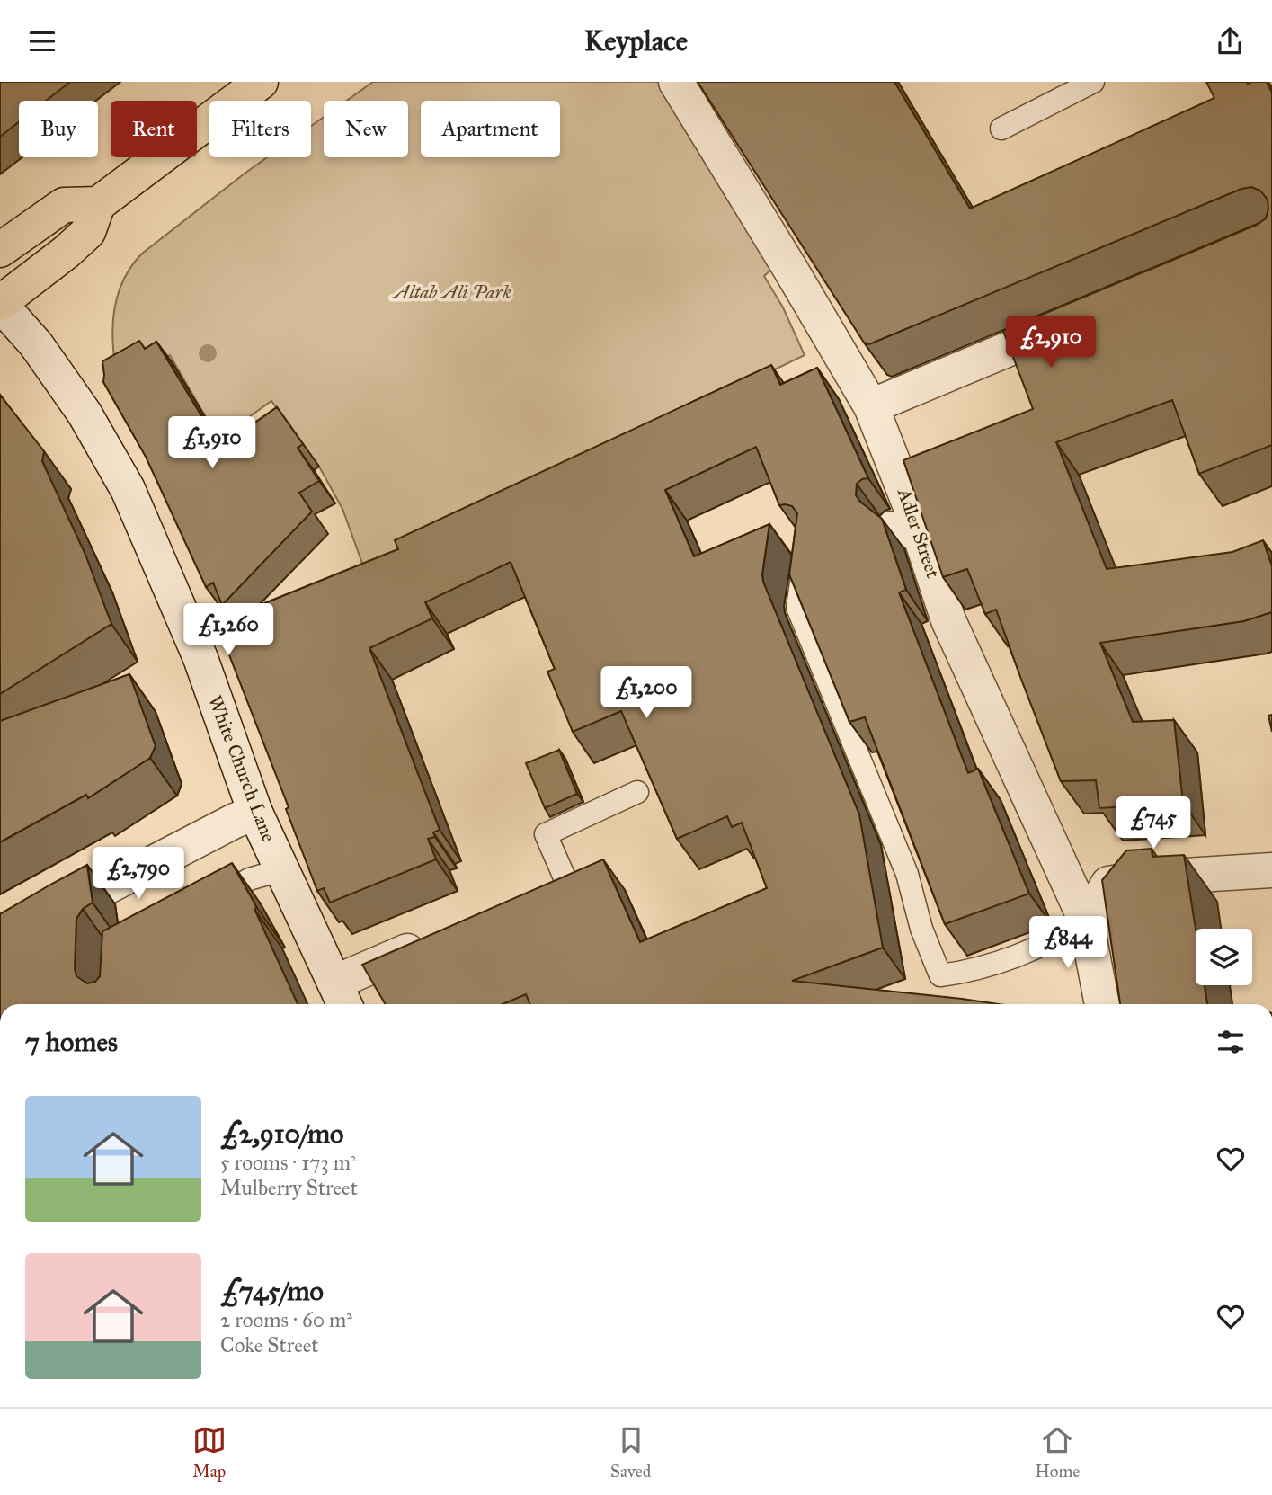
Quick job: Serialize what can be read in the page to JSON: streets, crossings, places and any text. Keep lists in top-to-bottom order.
{
  "streets": {
    "street": ["Adler Street", "White Church Lane"]
  },
  "parks": ["Altab Ali Park"],
  "page": {
    "header": "Keyplace",
    "chip": [
      "Buy",
      "Rent",
      "Filters",
      "New",
      "Apartment"
    ],
    "price": [
      "£2,910",
      "£1,910",
      "£1,260",
      "£1,200",
      "£745",
      "£2,790",
      "£844"
    ],
    "heading": "7 homes",
    "list": [
      {
        "name": "£2,910/mo",
        "note": "5 rooms · 173 m² · Mulberry Street"
      },
      {
        "name": "£745/mo",
        "note": "2 rooms · 60 m² · Coke Street"
      }
    ],
    "tabs": ["Map", "Saved", "Home"]
  }
}
